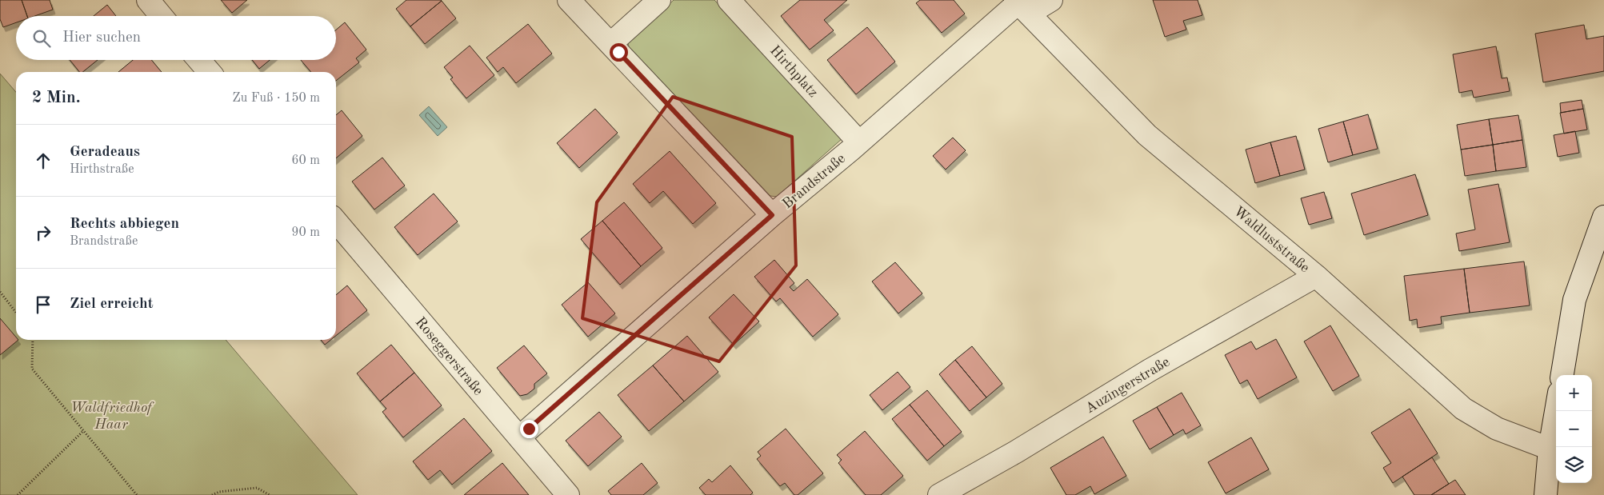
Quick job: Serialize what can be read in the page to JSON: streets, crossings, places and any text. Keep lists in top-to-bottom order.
{
  "streets": {
    "street": [
      "Hirthplatz",
      "Brandstraße",
      "Waldluststraße",
      "Roseggerstraße",
      "Auzingerstraße"
    ]
  },
  "crossings": [
    ["Hirthplatz", "Brandstraße"],
    ["Brandstraße", "Waldluststraße"],
    ["Brandstraße", "Roseggerstraße"],
    ["Waldluststraße", "Auzingerstraße"]
  ],
  "parks": ["Waldfriedhof Haar"],
  "page": {
    "search": "Hier suchen",
    "heading": ["2 Min.", "Zu Fuß · 150 m"],
    "list": [
      ["Geradeaus", "Hirthstraße", "60 m"],
      ["Rechts abbiegen", "Brandstraße", "90 m"],
      "Ziel erreicht"
    ],
    "map_buttons": ["+", "−"]
  }
}
